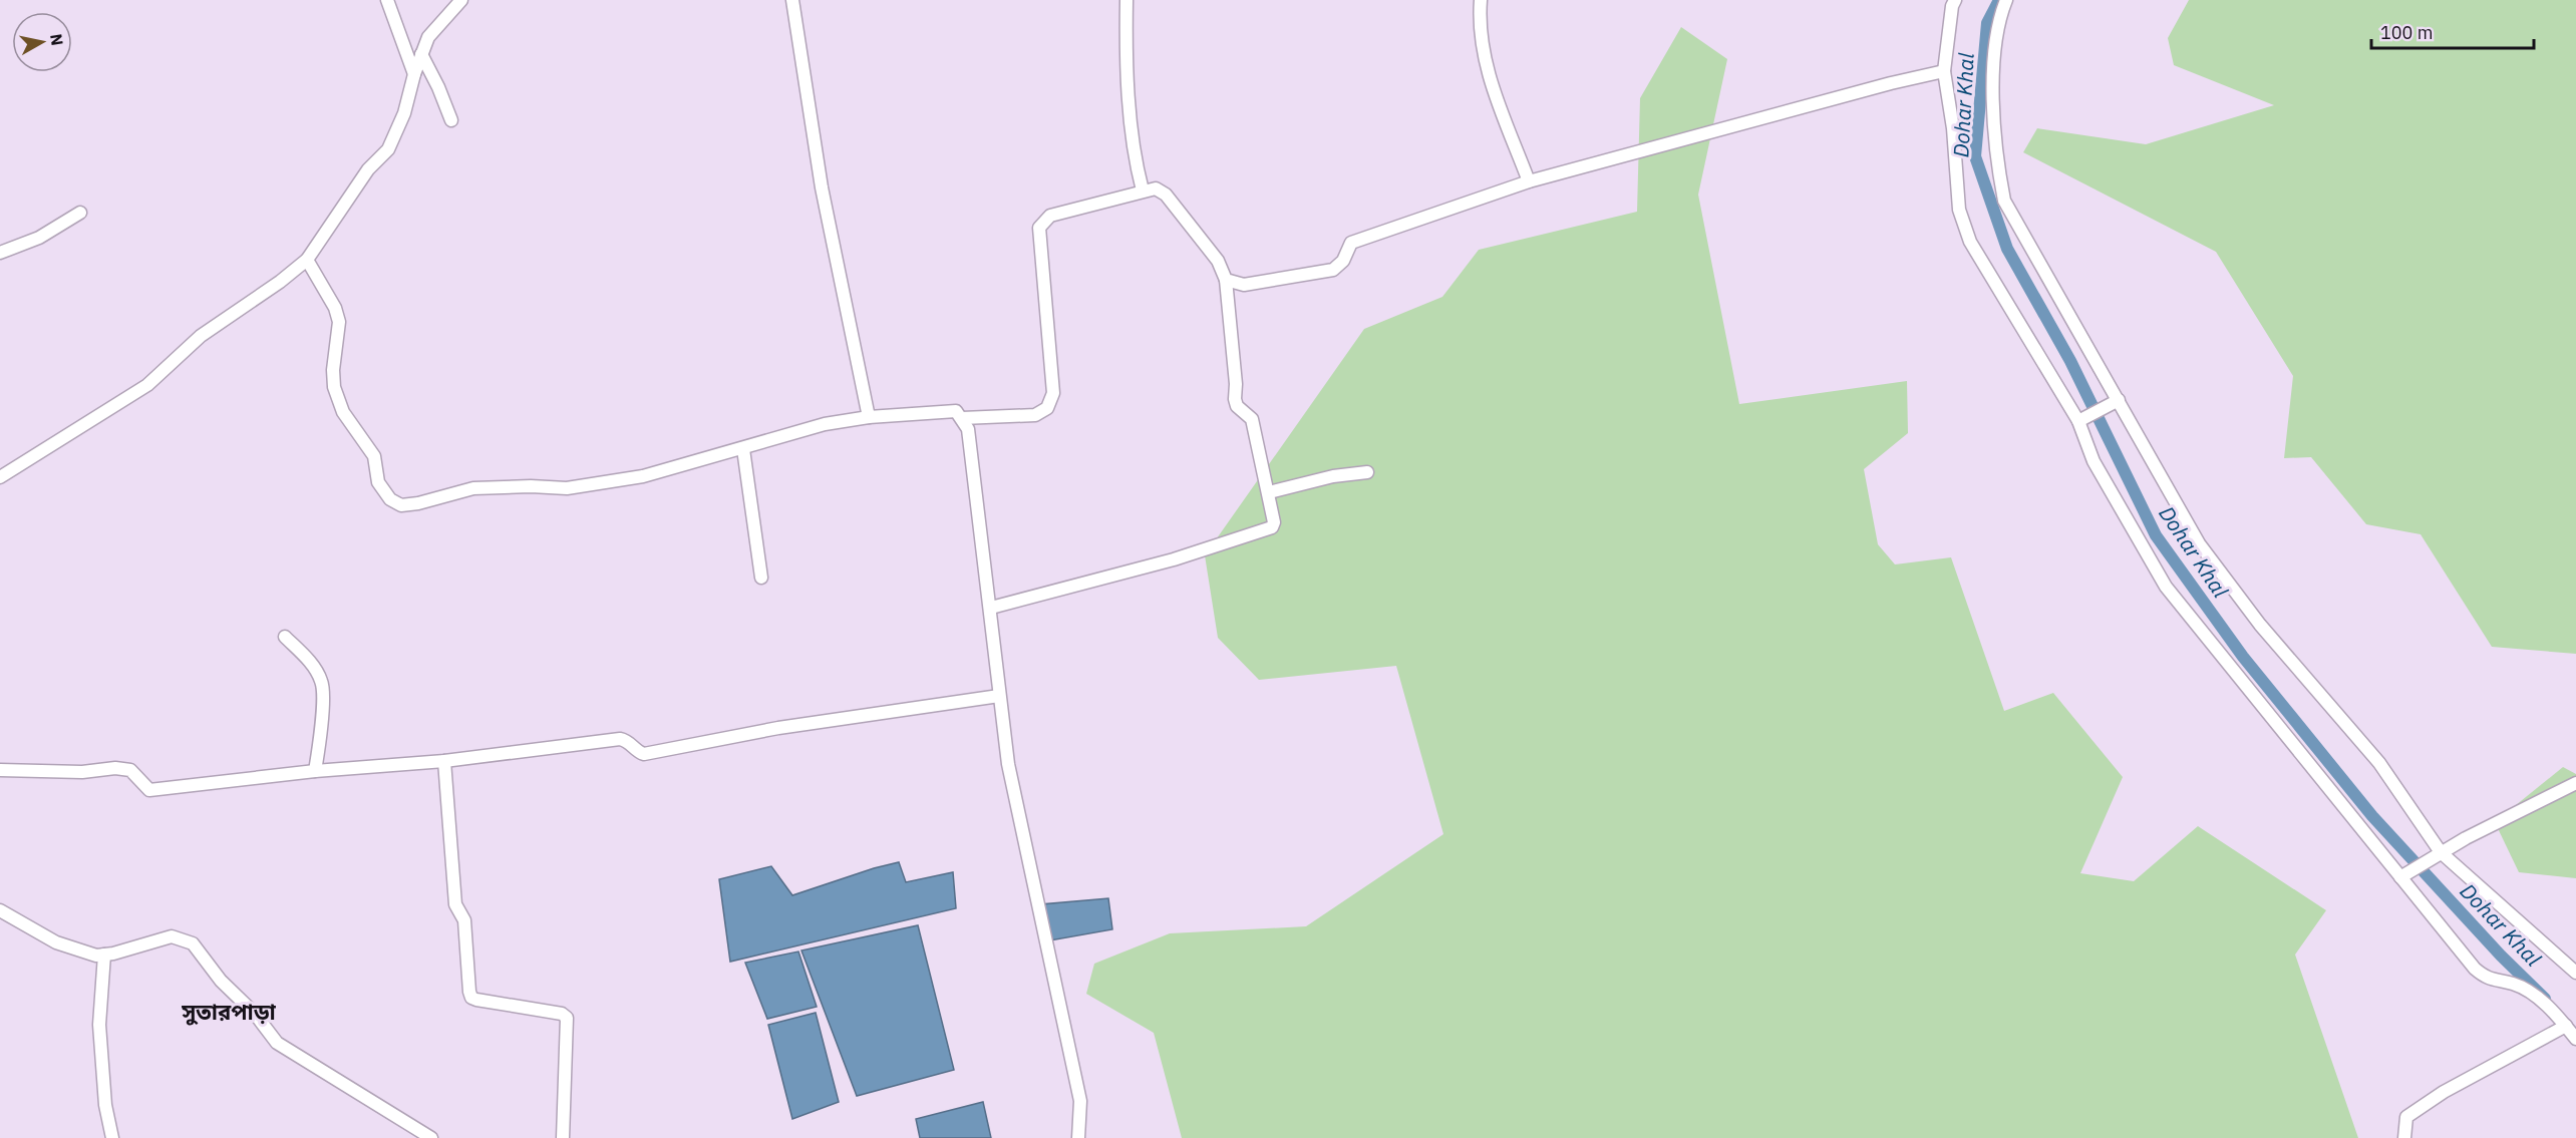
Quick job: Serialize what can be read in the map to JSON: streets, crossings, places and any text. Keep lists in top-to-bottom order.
{
  "districts": ["সুতারপাড়া"],
  "water": ["Dohar Khal"],
  "scale_bar": "100 m",
  "north": "right"
}
